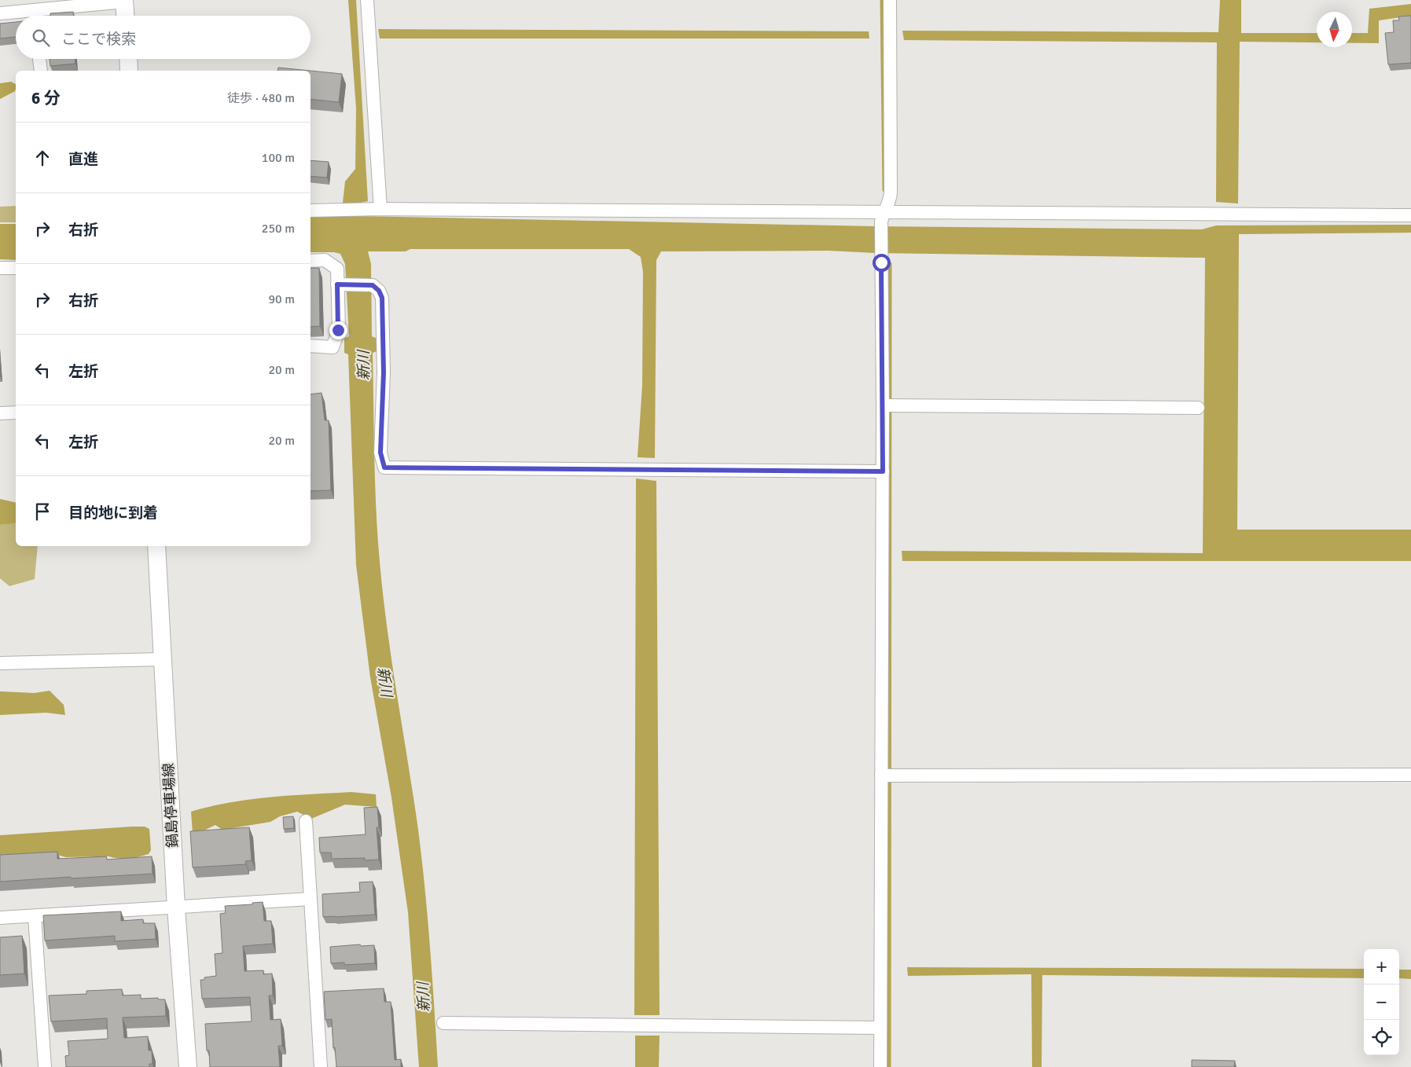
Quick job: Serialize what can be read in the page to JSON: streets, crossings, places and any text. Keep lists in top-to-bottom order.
{
  "streets": {
    "main road": ["鍋島停車場線"]
  },
  "water": ["新川"],
  "north": "bottom",
  "page": {
    "search": "ここで検索",
    "heading": ["6 分", "徒歩 · 480 m"],
    "list": [
      ["直進", "100 m"],
      ["右折", "250 m"],
      ["右折", "90 m"],
      ["左折", "20 m"],
      ["左折", "20 m"],
      "目的地に到着"
    ],
    "map_buttons": ["+", "−"]
  }
}
